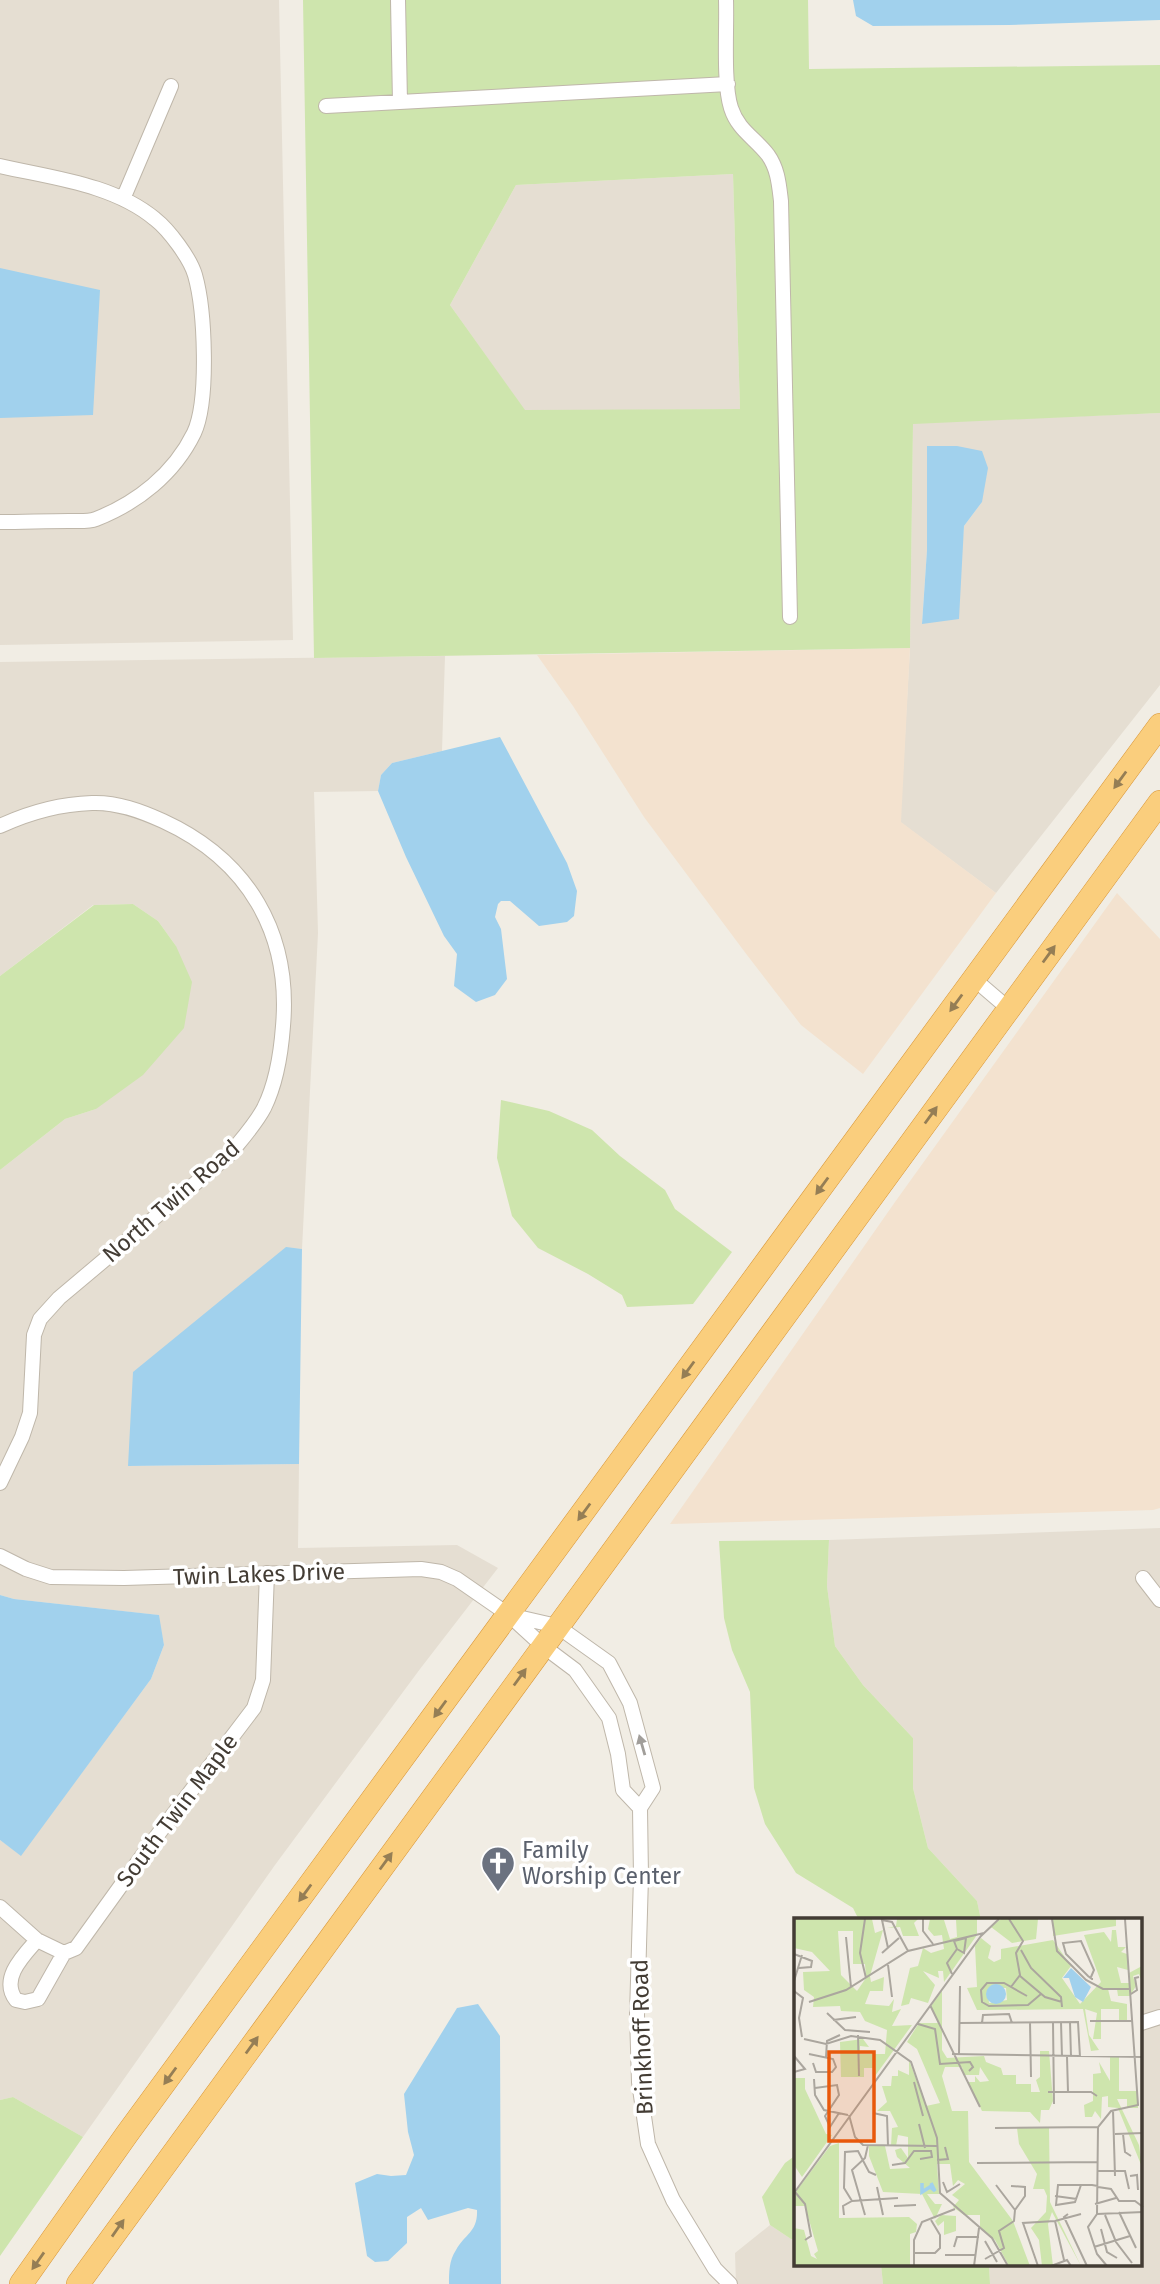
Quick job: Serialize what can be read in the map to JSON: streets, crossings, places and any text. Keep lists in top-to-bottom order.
{
  "streets": {
    "street": [
      "North Twin Road",
      "Twin Lakes Drive",
      "South Twin Maple",
      "Brinkhoff Road"
    ]
  },
  "crossings": [
    ["Twin Lakes Drive", "South Twin Maple"],
    ["Twin Lakes Drive", "Brinkhoff Road"]
  ],
  "places": {
    "church": ["Family Worship Center"]
  }
}
